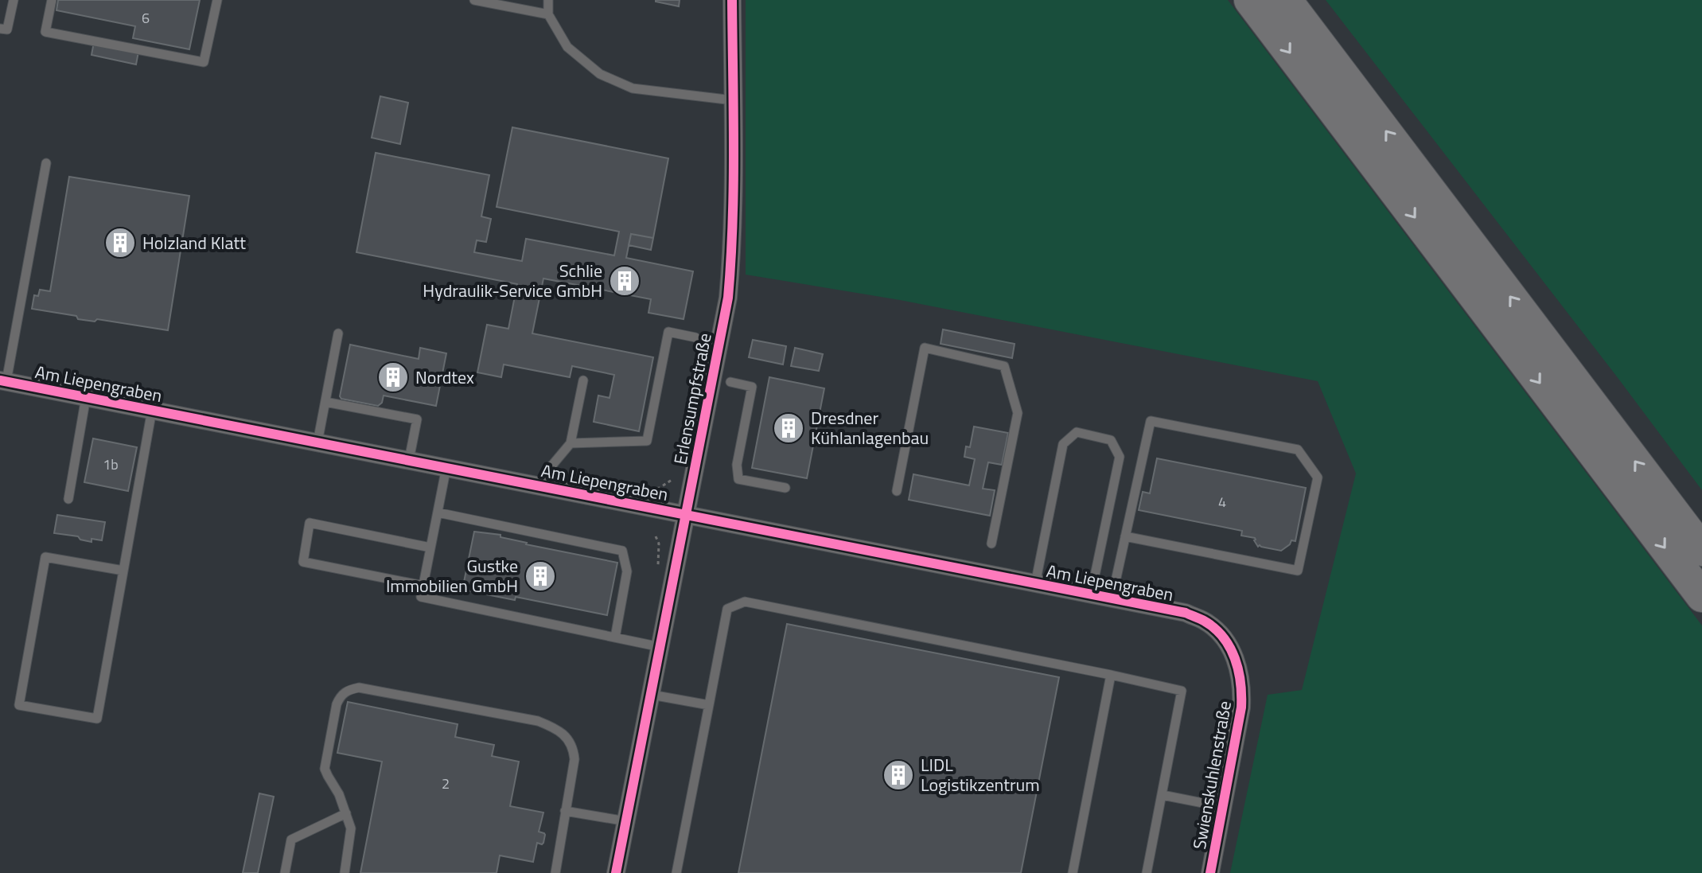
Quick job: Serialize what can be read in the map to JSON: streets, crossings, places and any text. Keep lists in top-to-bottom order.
{
  "streets": {
    "street": ["Am Liepengraben", "Erlensumpfstraße", "Swienskuhlenstraße"]
  },
  "crossings": [
    ["Am Liepengraben", "Erlensumpfstraße"],
    ["Am Liepengraben", "Swienskuhlenstraße"]
  ],
  "places": {
    "building": [
      "Holzland Klatt",
      "Schlie Hydraulik-Service GmbH",
      "Nordtex",
      "Dresdner Kühlanlagenbau",
      "Gustke Immobilien GmbH",
      "LIDL Logistikzentrum"
    ]
  },
  "house_numbers": [
    "6",
    "1b",
    "4",
    "2"
  ]
}
